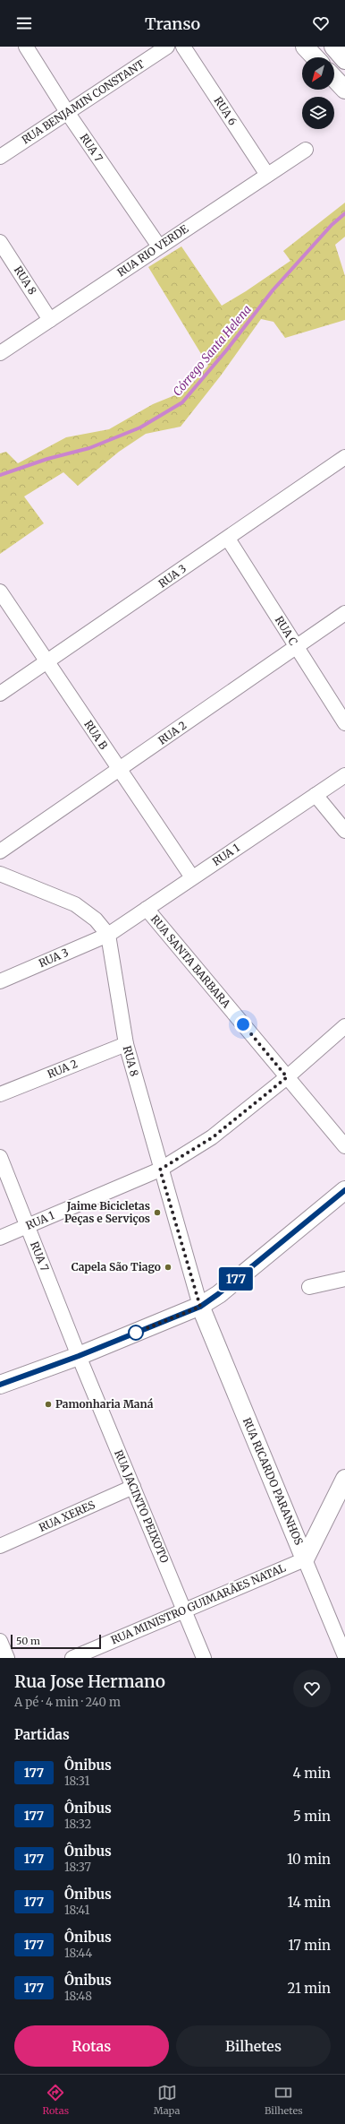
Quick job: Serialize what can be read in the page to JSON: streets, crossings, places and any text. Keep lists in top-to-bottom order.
{
  "streets": {
    "main road": ["RUA RICARDO PARANHOS"],
    "street": [
      "RUA BENJAMIN CONSTANT",
      "RUA 6",
      "RUA 7",
      "RUA RIO VERDE",
      "RUA 8",
      "RUA 3",
      "RUA C",
      "RUA 2",
      "RUA B",
      "RUA 1",
      "RUA SANTA BARBARA",
      "RUA JACINTO PEIXOTO",
      "RUA XERES",
      "RUA MINISTRO GUIMARÃES NATAL"
    ]
  },
  "crossings": [
    ["RUA BENJAMIN CONSTANT", "RUA 7"],
    ["RUA 6", "RUA RIO VERDE"],
    ["RUA 7", "RUA RIO VERDE"],
    ["RUA 7", "RUA 1"],
    ["RUA 7", "RUA JACINTO PEIXOTO"],
    ["RUA RIO VERDE", "RUA 8"],
    ["RUA 8", "RUA 3"],
    ["RUA 8", "RUA 2"],
    ["RUA 8", "RUA 1"],
    ["RUA 8", "RUA RICARDO PARANHOS"],
    ["RUA 3", "RUA C"],
    ["RUA 3", "RUA B"],
    ["RUA 3", "RUA 1"],
    ["RUA C", "RUA 2"],
    ["RUA 2", "RUA B"],
    ["RUA B", "RUA 1"],
    ["RUA 1", "RUA SANTA BARBARA"],
    ["RUA RICARDO PARANHOS", "RUA MINISTRO GUIMARÃES NATAL"],
    ["RUA JACINTO PEIXOTO", "RUA XERES"],
    ["RUA JACINTO PEIXOTO", "RUA MINISTRO GUIMARÃES NATAL"]
  ],
  "water": ["Córrego Santa Helena"],
  "places": ["Jaime Bicicletas Peças e Serviços", "Capela São Tiago", "Pamonharia Maná"],
  "lines": ["bus line 177"],
  "scale_bar": "50 m",
  "north": "bottom left",
  "page": {
    "header": "Transo",
    "on_map": "177",
    "scale": "50 m",
    "heading": [
      ["Rua Jose Hermano", "A pé · 4 min · 240 m"],
      "Partidas"
    ],
    "list": [
      {
        "mark": "177",
        "name": "Ônibus",
        "note": "18:31",
        "value": "4 min"
      },
      {
        "mark": "177",
        "name": "Ônibus",
        "note": "18:32",
        "value": "5 min"
      },
      {
        "mark": "177",
        "name": "Ônibus",
        "note": "18:37",
        "value": "10 min"
      },
      {
        "mark": "177",
        "name": "Ônibus",
        "note": "18:41",
        "value": "14 min"
      },
      {
        "mark": "177",
        "name": "Ônibus",
        "note": "18:44",
        "value": "17 min"
      },
      {
        "mark": "177",
        "name": "Ônibus",
        "note": "18:48",
        "value": "21 min"
      }
    ],
    "buttons": ["Rotas", "Bilhetes"],
    "tabs": ["Rotas", "Mapa", "Bilhetes"]
  }
}
